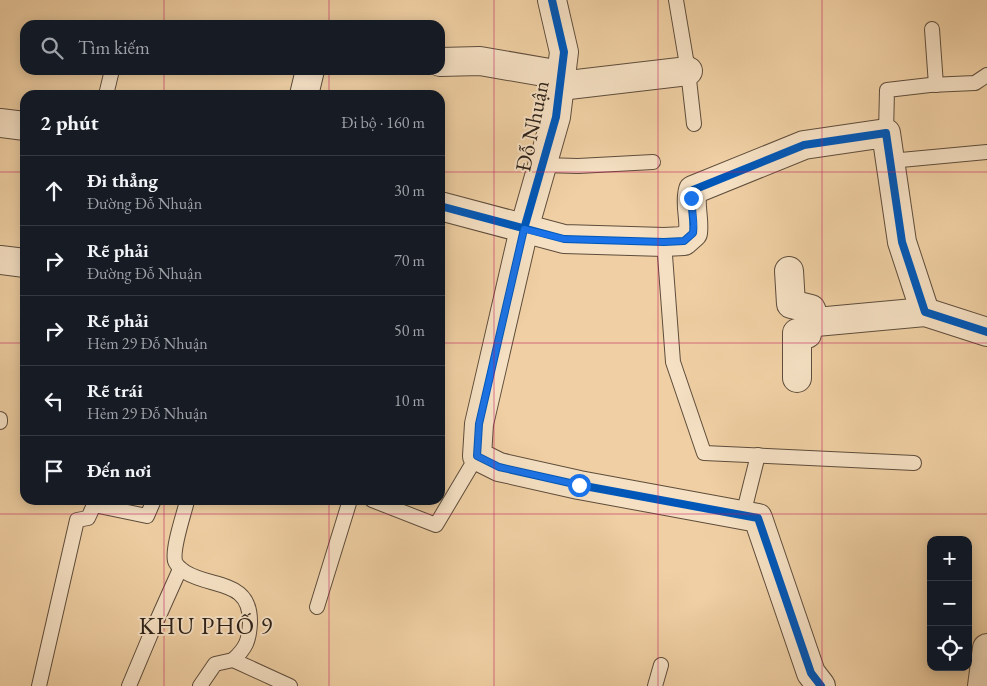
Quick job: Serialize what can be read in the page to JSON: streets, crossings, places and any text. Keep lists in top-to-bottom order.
{
  "streets": {
    "street": ["Đỗ Nhuận"]
  },
  "districts": ["KHU PHỐ 9"],
  "page": {
    "search": "Tìm kiếm",
    "heading": ["2 phút", "Đi bộ · 160 m"],
    "list": [
      ["Đi thẳng", "Đường Đỗ Nhuận", "30 m"],
      ["Rẽ phải", "Đường Đỗ Nhuận", "70 m"],
      ["Rẽ phải", "Hẻm 29 Đỗ Nhuận", "50 m"],
      ["Rẽ trái", "Hẻm 29 Đỗ Nhuận", "10 m"],
      "Đến nơi"
    ],
    "map_buttons": ["+", "−"]
  }
}
